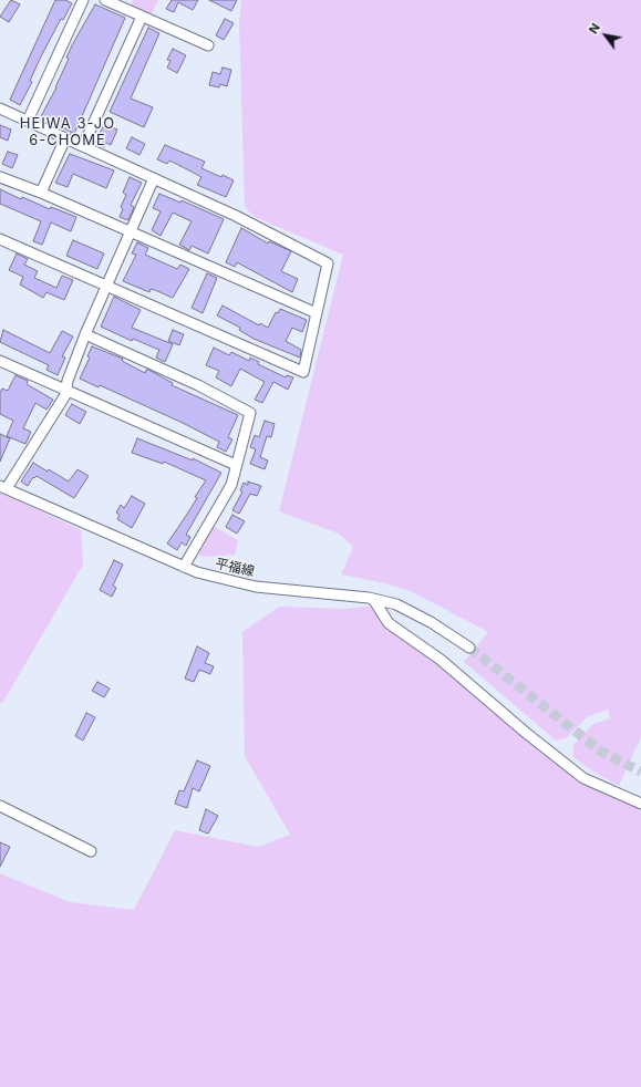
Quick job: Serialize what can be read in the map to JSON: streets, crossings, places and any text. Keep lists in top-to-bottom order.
{
  "streets": {
    "street": ["平福線"]
  },
  "districts": ["HEIWA 3-JO 6-CHOME"],
  "north": "top left"
}
